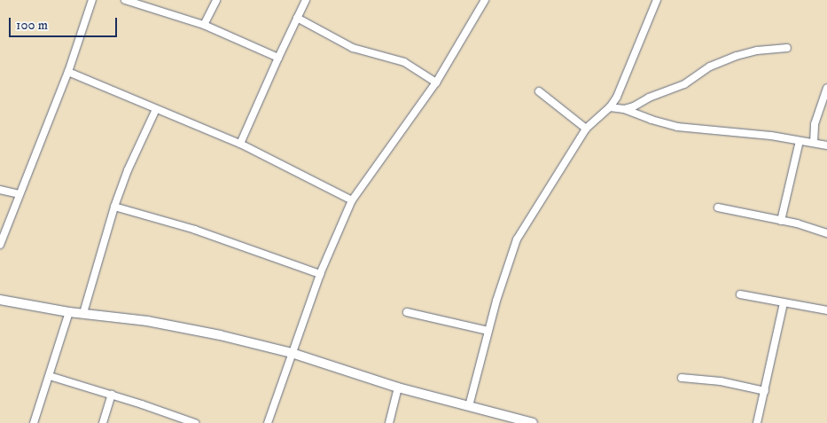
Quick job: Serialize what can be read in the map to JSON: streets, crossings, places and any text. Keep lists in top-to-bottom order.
{
  "scale_bar": "100 m"
}
